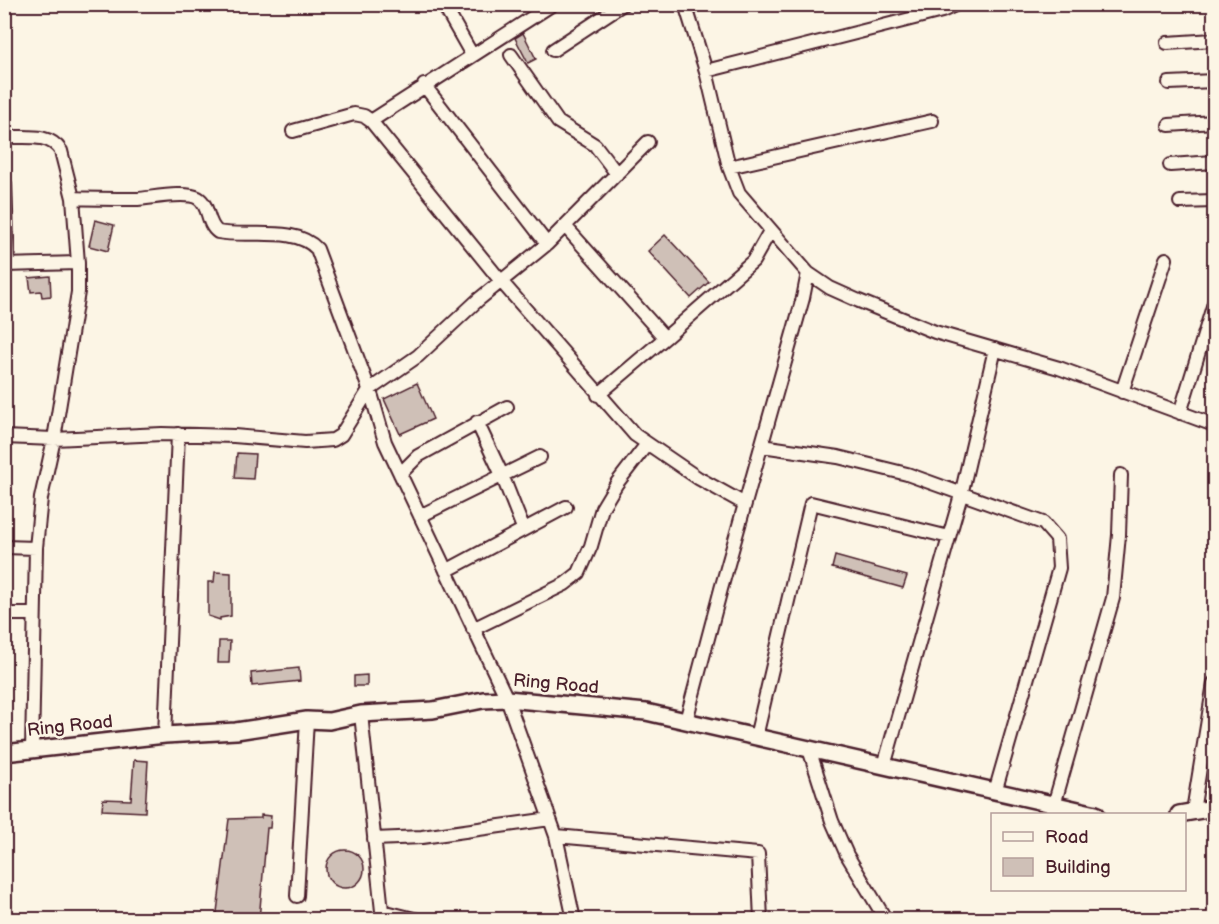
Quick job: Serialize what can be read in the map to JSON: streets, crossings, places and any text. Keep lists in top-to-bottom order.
{
  "streets": {
    "main road": ["Ring Road"]
  },
  "legend": ["Road", "Building"]
}
